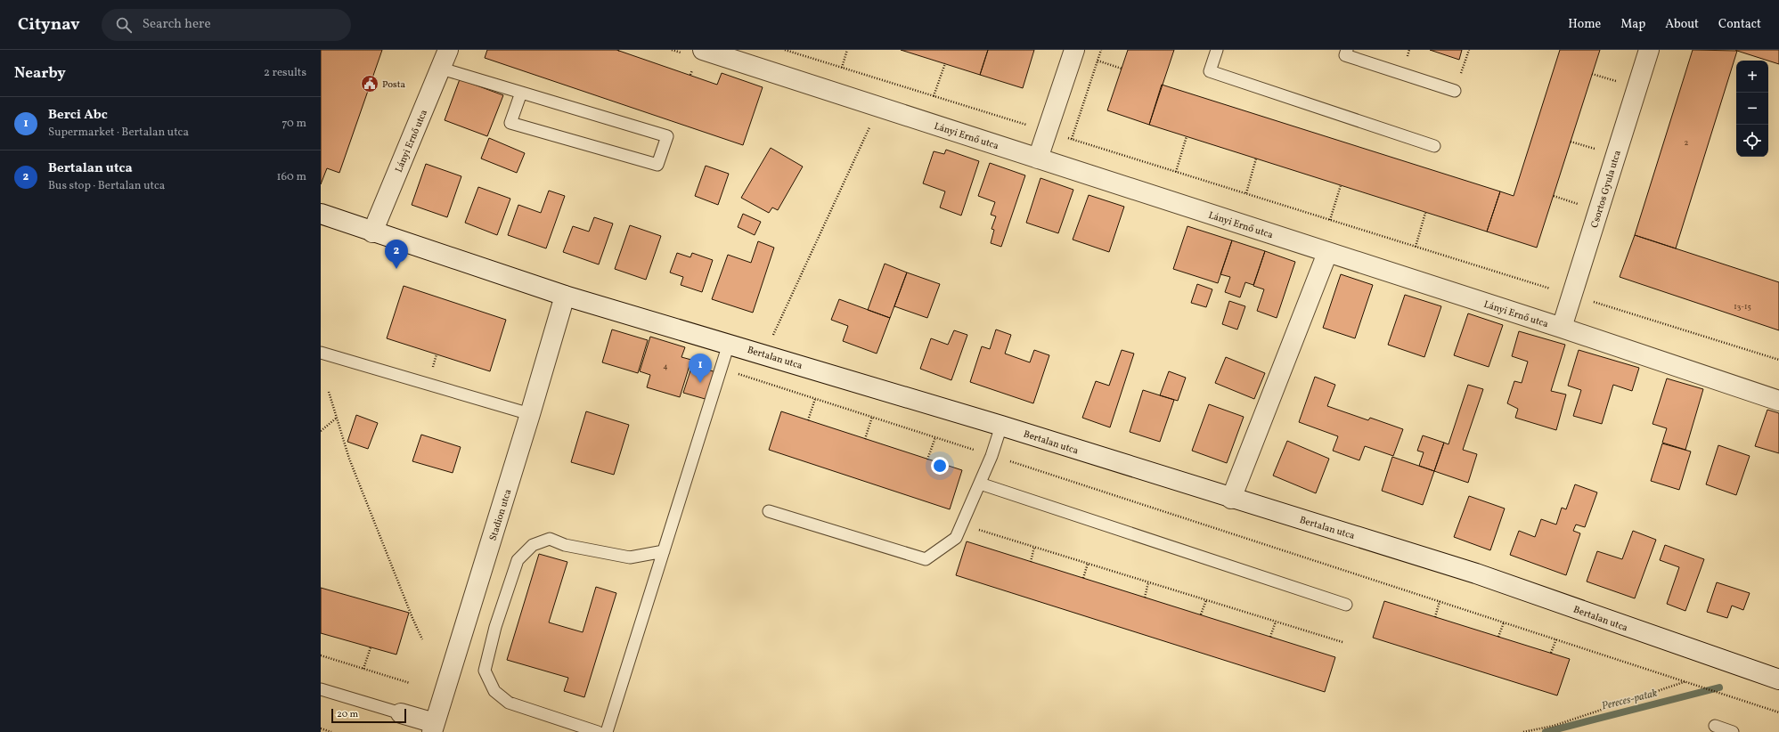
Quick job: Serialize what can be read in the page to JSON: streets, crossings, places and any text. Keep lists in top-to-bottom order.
{
  "streets": {
    "street": [
      "Lányi Ernő utca",
      "Csortos Gyula utca",
      "Bertalan utca",
      "Stadion utca"
    ]
  },
  "crossings": [
    ["Lányi Ernő utca", "Csortos Gyula utca"],
    ["Lányi Ernő utca", "Bertalan utca"],
    ["Bertalan utca", "Stadion utca"]
  ],
  "water": ["Pereces-patak"],
  "places": {
    "public building": ["Posta"]
  },
  "house_numbers": ["2", "13-15", "4"],
  "scale_bar": "20 m",
  "page": {
    "header": "Citynav",
    "search": "Search here",
    "nav": [
      "Home",
      "Map",
      "About",
      "Contact"
    ],
    "heading": ["Nearby", "2 results"],
    "map_buttons": ["+", "−"],
    "list": [
      {
        "mark": "1",
        "name": "Berci Abc",
        "note": "Supermarket · Bertalan utca",
        "value": "70 m"
      },
      {
        "mark": "2",
        "name": "Bertalan utca",
        "note": "Bus stop · Bertalan utca",
        "value": "160 m"
      }
    ],
    "pins": ["2", "1"],
    "scale": "20 m"
  }
}
